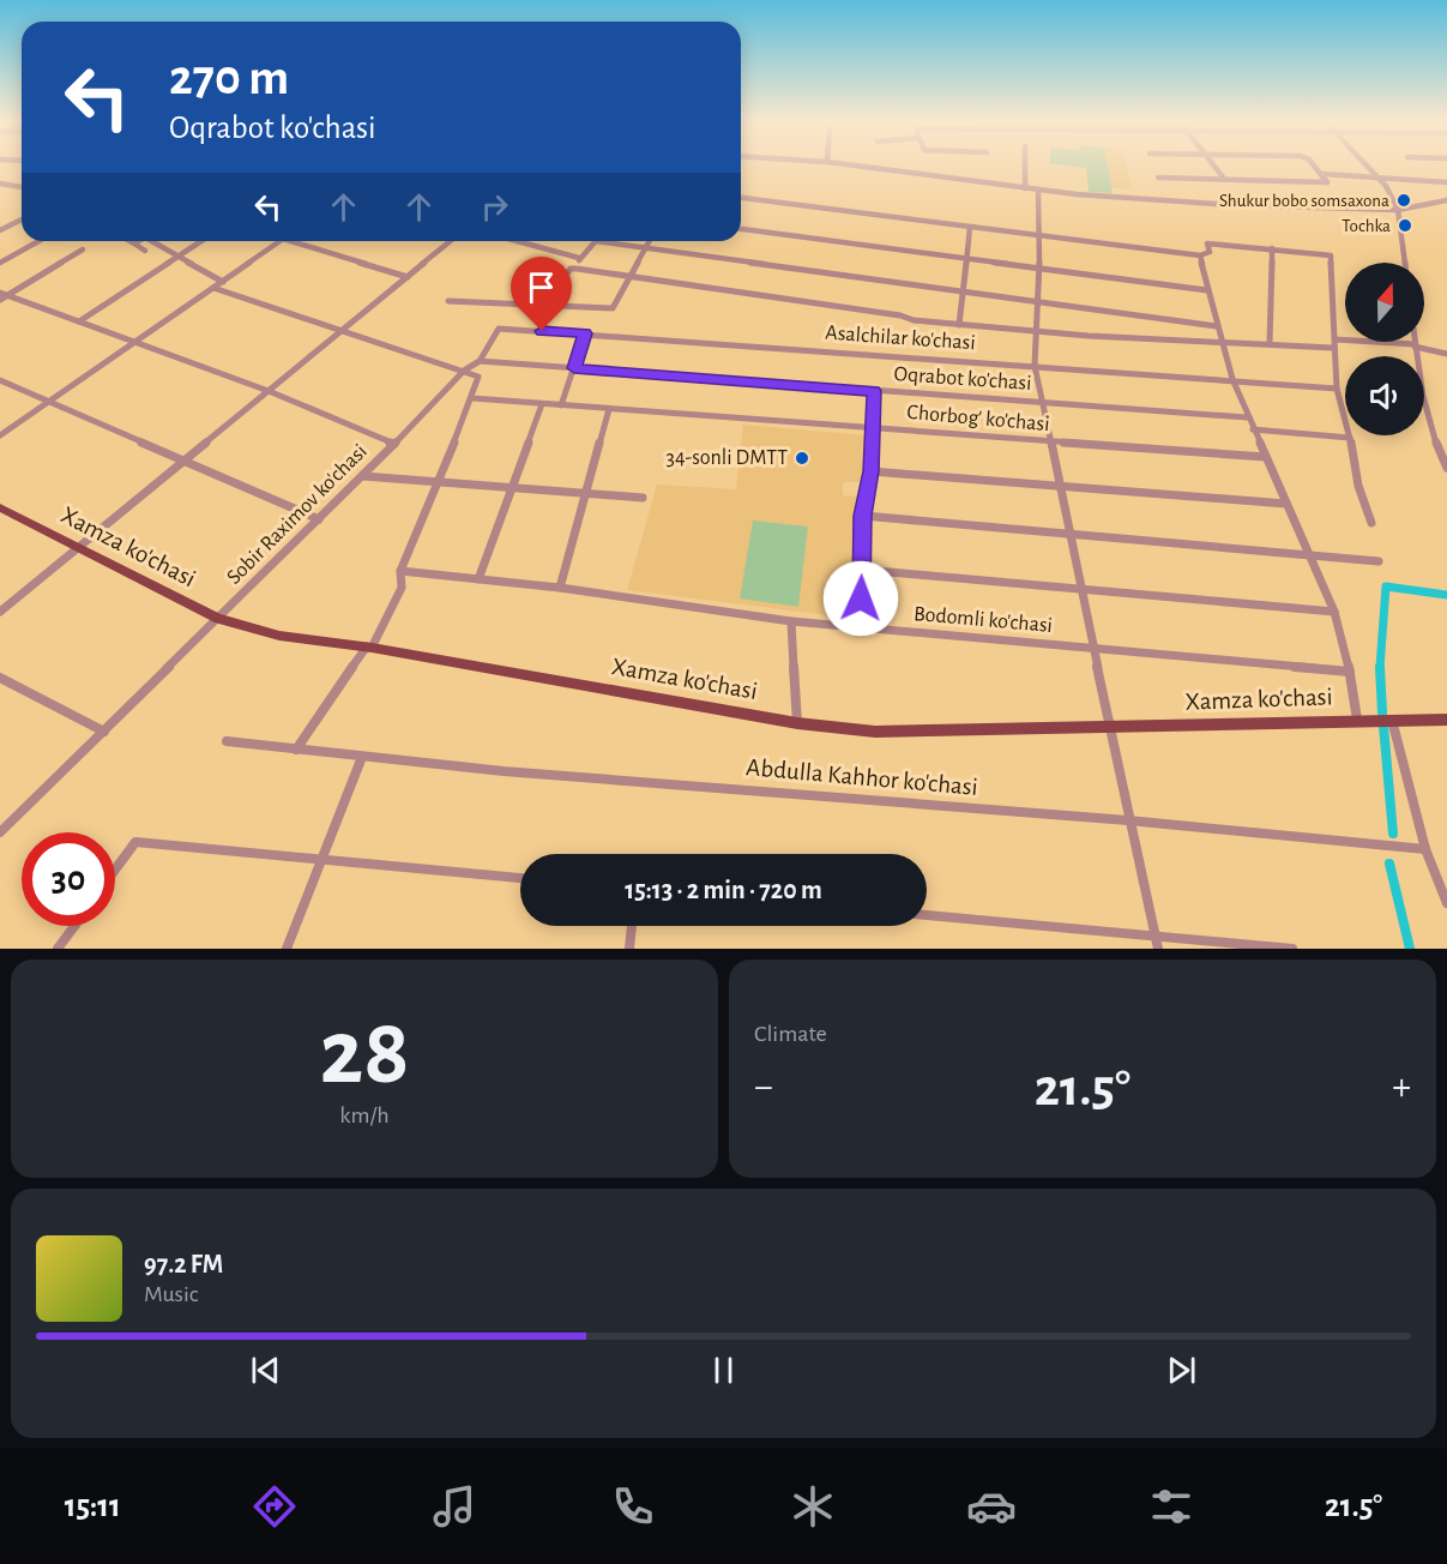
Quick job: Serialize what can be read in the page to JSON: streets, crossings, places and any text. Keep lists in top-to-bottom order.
{
  "streets": {
    "main road": ["Xamza ko'chasi"],
    "street": [
      "Asalchilar ko'chasi",
      "Oqrabot ko'chasi",
      "Chorbog' ko'chasi",
      "Sobir Raximov ko'chasi",
      "Bodomli ko'chasi",
      "Abdulla Kahhor ko'chasi"
    ]
  },
  "crossings": [
    ["Asalchilar ko'chasi", "Oqrabot ko'chasi"],
    ["Sobir Raximov ko'chasi", "Xamza ko'chasi"]
  ],
  "places": ["Shukur bobo somsaxona", "Tochka", "34-sonli DMTT"],
  "north": "top",
  "page": {
    "turn": ["270 m", "Oqrabot ko'chasi"],
    "limit": "30",
    "trip": "15:13 · 2 min · 720 m",
    "tile": [
      ["28", "km/h"],
      "Climate"
    ],
    "heat": ["−", "21.5°", "+"],
    "song": ["97.2 FM", "Music"],
    "tabs": ["15:11", "21.5°"]
  }
}
